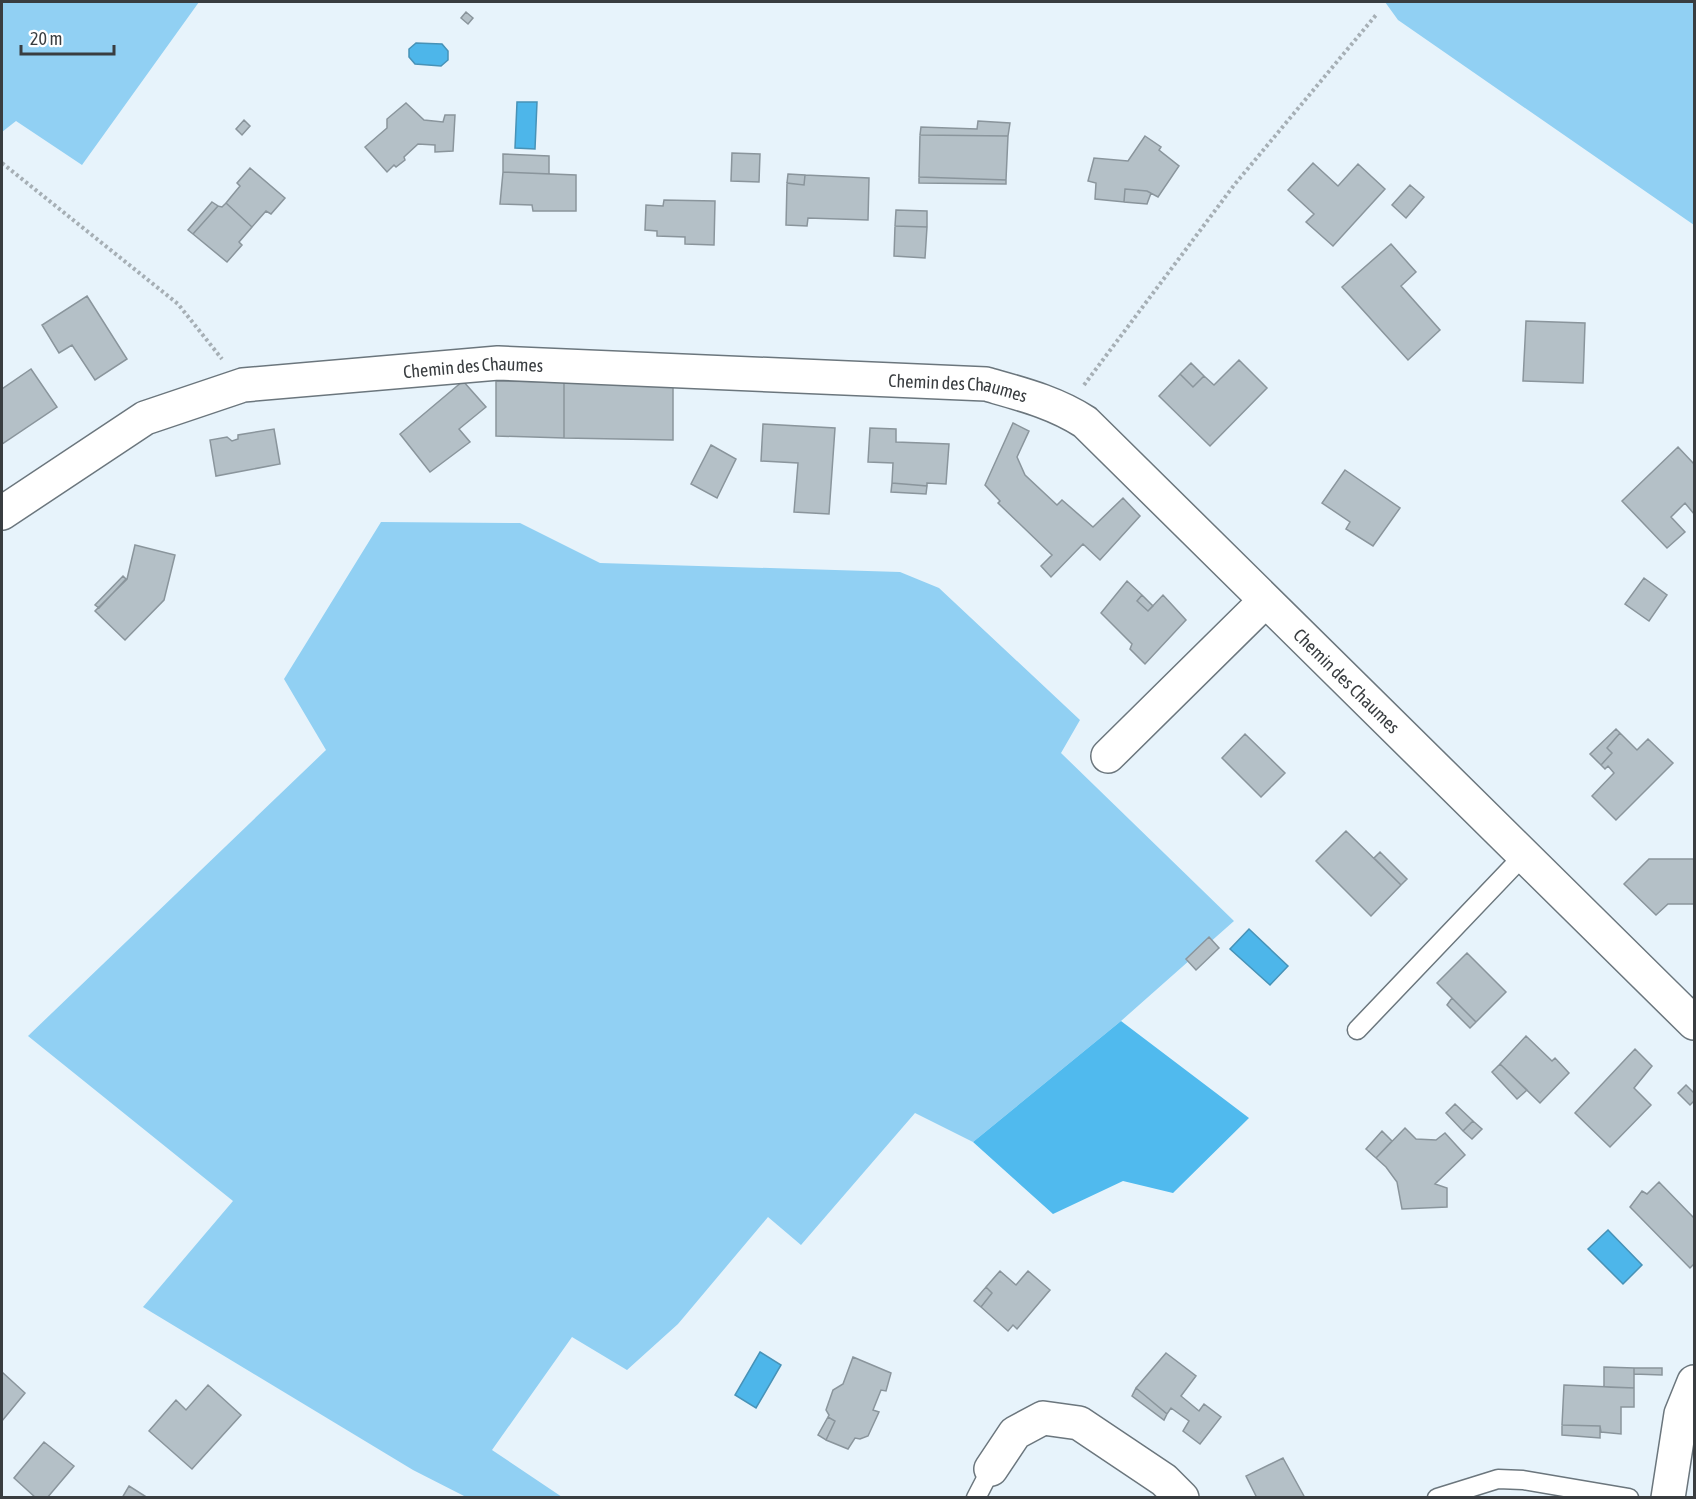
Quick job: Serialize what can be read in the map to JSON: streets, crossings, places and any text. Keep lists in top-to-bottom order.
{
  "streets": {
    "street": ["Chemin des Chaumes"]
  },
  "scale_bar": "20 m"
}
